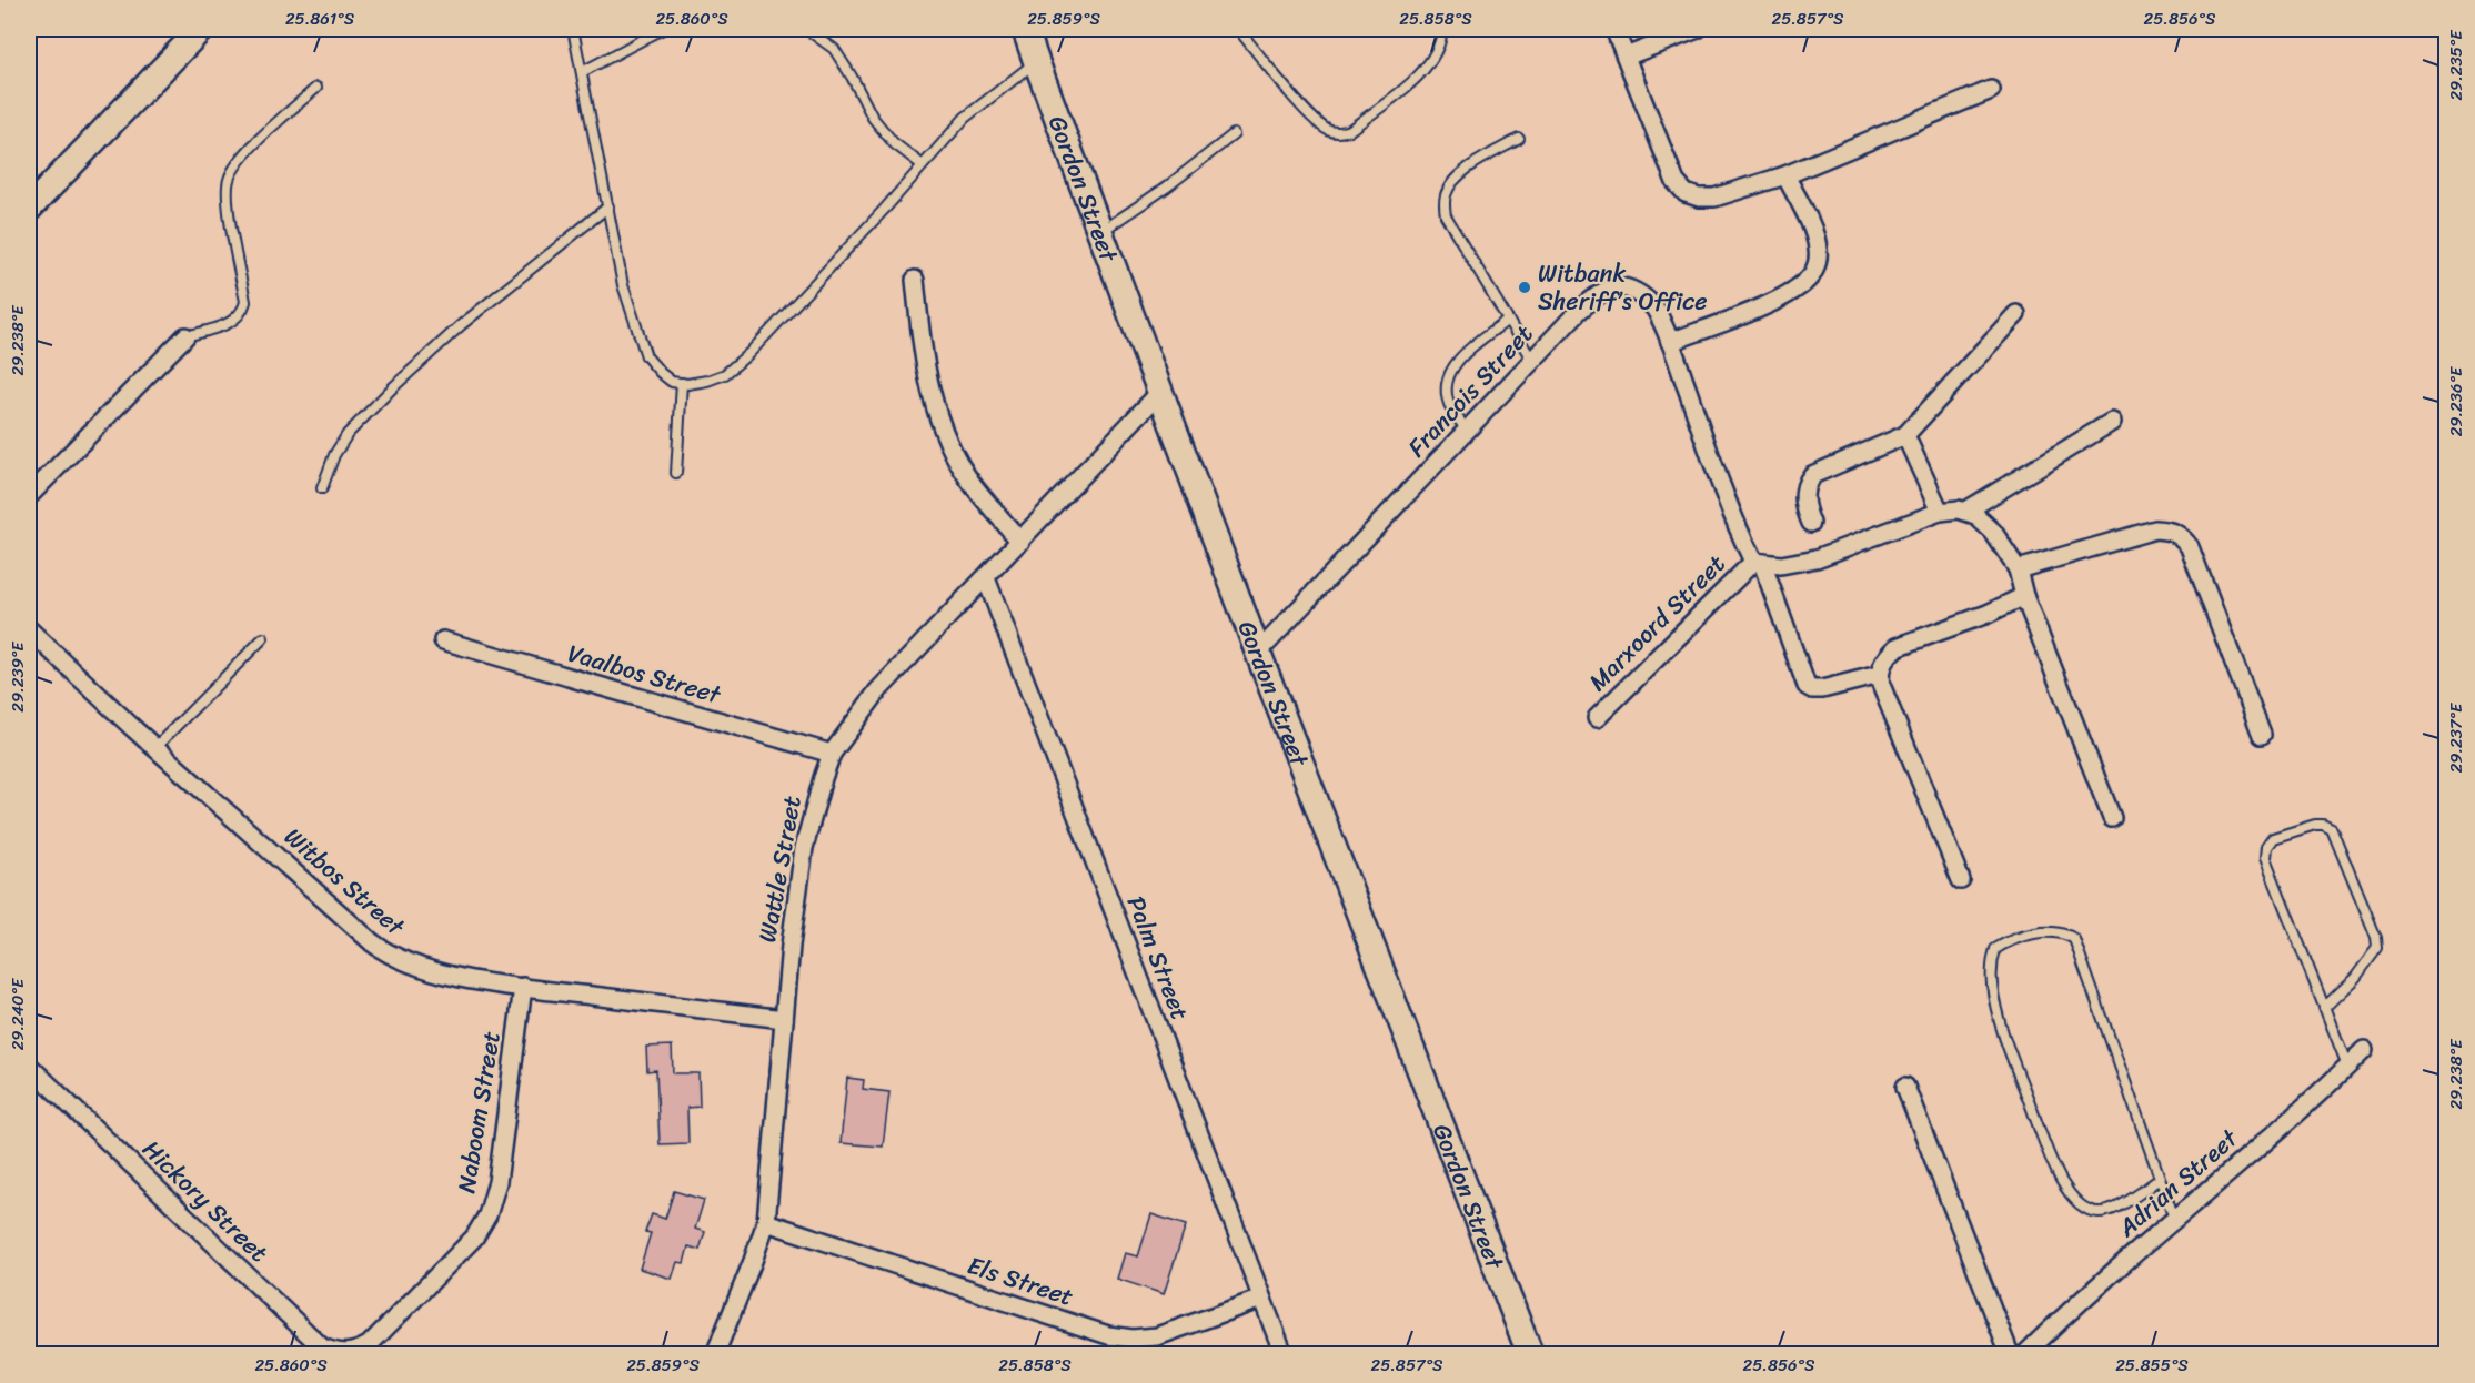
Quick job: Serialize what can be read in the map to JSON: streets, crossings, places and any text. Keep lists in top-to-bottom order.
{
  "streets": {
    "street": [
      "Gordon Street",
      "Francois Street",
      "Marxoord Street",
      "Vaalbos Street",
      "Wattle Street",
      "Witbos Street",
      "Palm Street",
      "Naboom Street",
      "Adrian Street",
      "Hickory Street",
      "Els Street"
    ]
  },
  "crossings": [
    ["Gordon Street", "Francois Street"],
    ["Gordon Street", "Wattle Street"],
    ["Francois Street", "Marxoord Street"],
    ["Vaalbos Street", "Wattle Street"],
    ["Wattle Street", "Witbos Street"],
    ["Wattle Street", "Palm Street"],
    ["Wattle Street", "Els Street"],
    ["Witbos Street", "Naboom Street"],
    ["Palm Street", "Els Street"],
    ["Naboom Street", "Hickory Street"]
  ],
  "places": ["Witbank Sheriff’s Office"],
  "coordinates": [
    "25.861°S",
    "25.860°S",
    "25.859°S",
    "25.858°S",
    "25.857°S",
    "25.856°S",
    "29.235°E",
    "29.238°E",
    "29.236°E",
    "29.239°E",
    "29.237°E",
    "29.240°E",
    "25.855°S"
  ]
}
